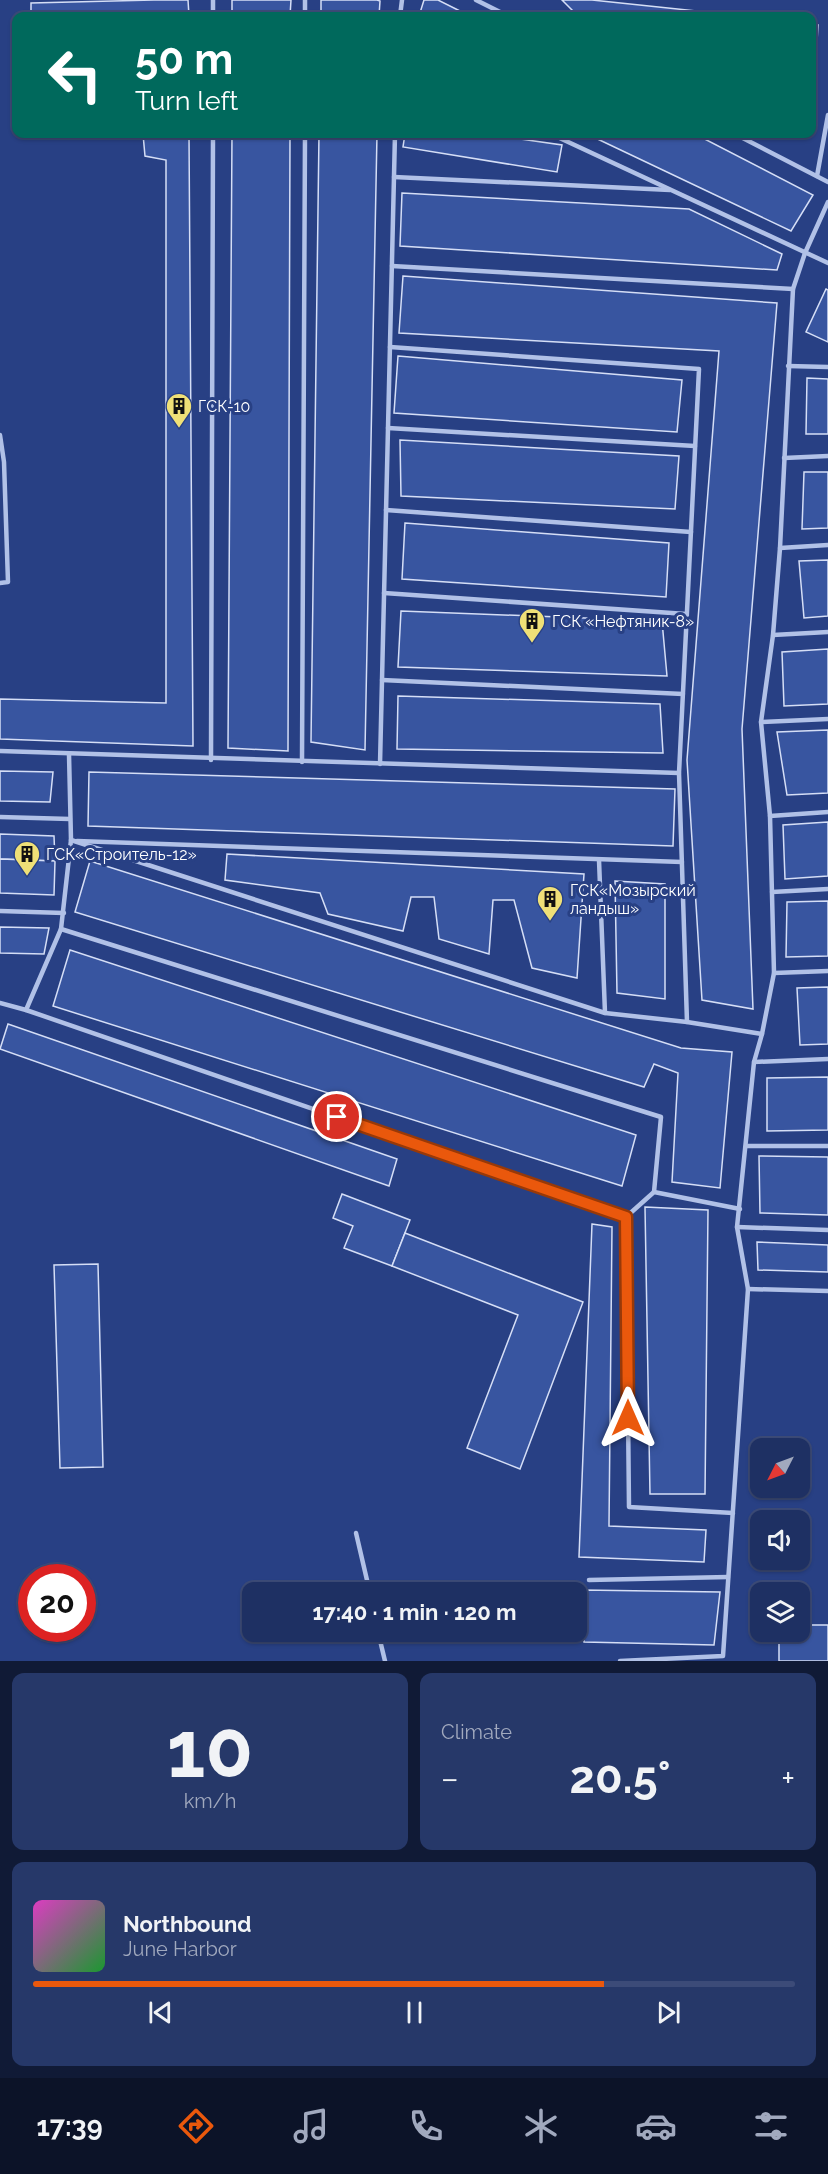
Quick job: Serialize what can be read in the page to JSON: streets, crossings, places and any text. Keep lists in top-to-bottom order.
{
  "places": {
    "building": [
      "ГСК-10",
      "ГСК «Нефтяник-8»",
      "ГСК«Строитель-12»",
      "ГСК«Мозырский ландыш»"
    ]
  },
  "north": "bottom left",
  "page": {
    "turn": ["50 m", "Turn left"],
    "limit": "20",
    "trip": "17:40 · 1 min · 120 m",
    "tile": [
      ["10", "km/h"],
      "Climate"
    ],
    "heat": ["−", "20.5°", "+"],
    "song": ["Northbound", "June Harbor"],
    "tabs": "17:39"
  }
}
